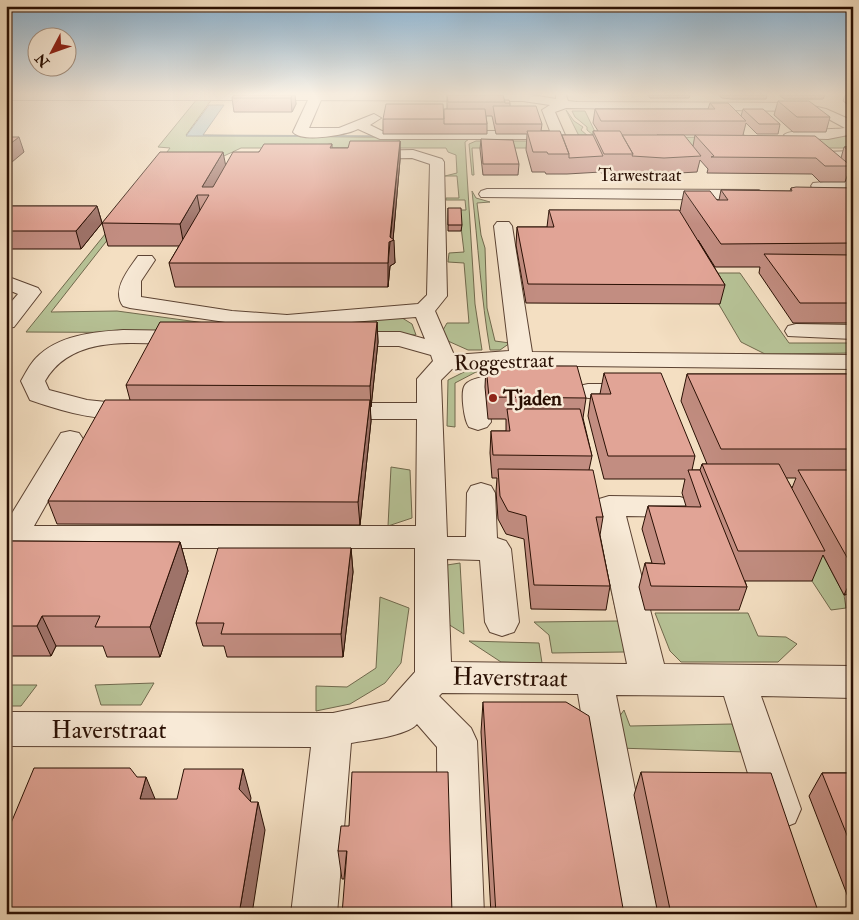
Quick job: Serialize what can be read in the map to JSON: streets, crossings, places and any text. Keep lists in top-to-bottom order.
{
  "streets": {
    "street": ["Tarwestraat", "Roggestraat", "Haverstraat"]
  },
  "crossings": [
    ["Roggestraat", "Haverstraat"]
  ],
  "places": ["Tjaden"],
  "north": "bottom left"
}
